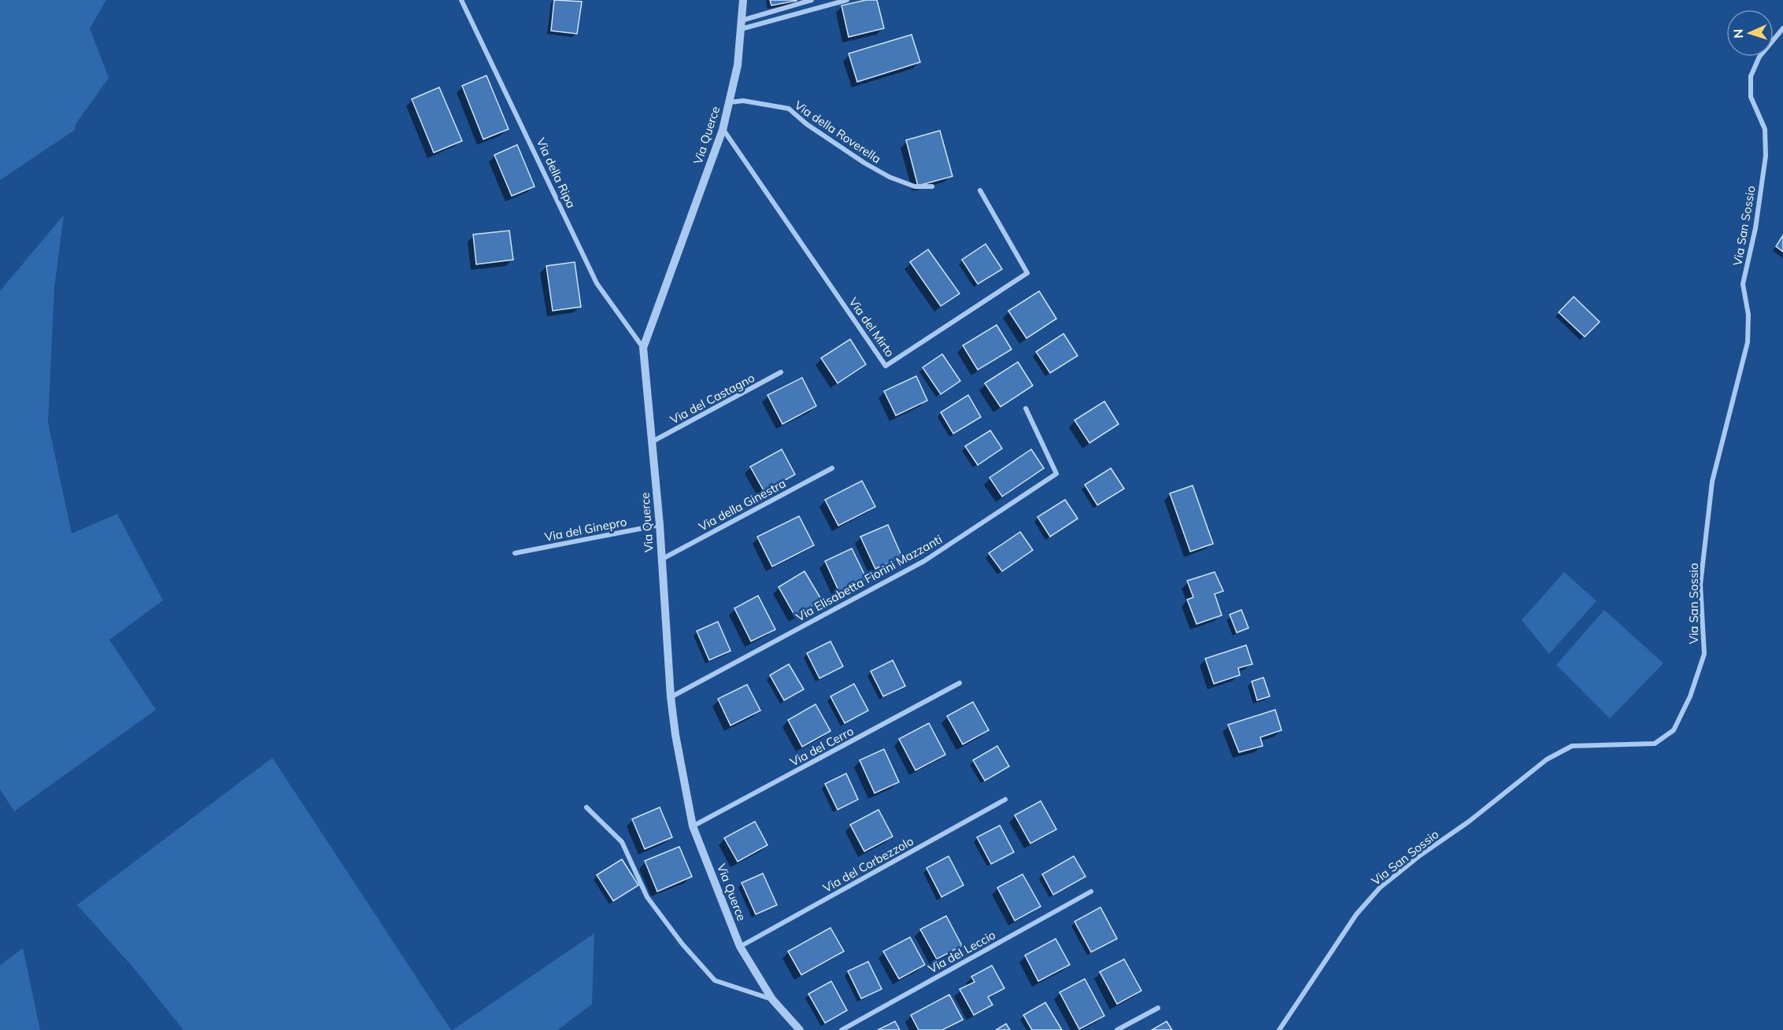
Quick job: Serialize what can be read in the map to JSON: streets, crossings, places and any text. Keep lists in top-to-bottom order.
{
  "streets": {
    "street": [
      "Via della Roverella",
      "Via Querce",
      "Via della Ripa",
      "Via San Sossio",
      "Via del Mirto",
      "Via del Castagno",
      "Via della Ginestra",
      "Via del Ginepro",
      "Via Elisabetta Fiorini Mazzanti",
      "Via del Cerro",
      "Via del Corbezzolo",
      "Via del Leccio"
    ]
  },
  "crossings": [
    ["Via della Roverella", "Via Querce"],
    ["Via Querce", "Via della Ripa"],
    ["Via Querce", "Via del Mirto"],
    ["Via Querce", "Via del Castagno"],
    ["Via Querce", "Via della Ginestra"],
    ["Via Querce", "Via del Ginepro"],
    ["Via Querce", "Via Elisabetta Fiorini Mazzanti"],
    ["Via Querce", "Via del Cerro"],
    ["Via Querce", "Via del Corbezzolo"]
  ],
  "north": "left"
}
